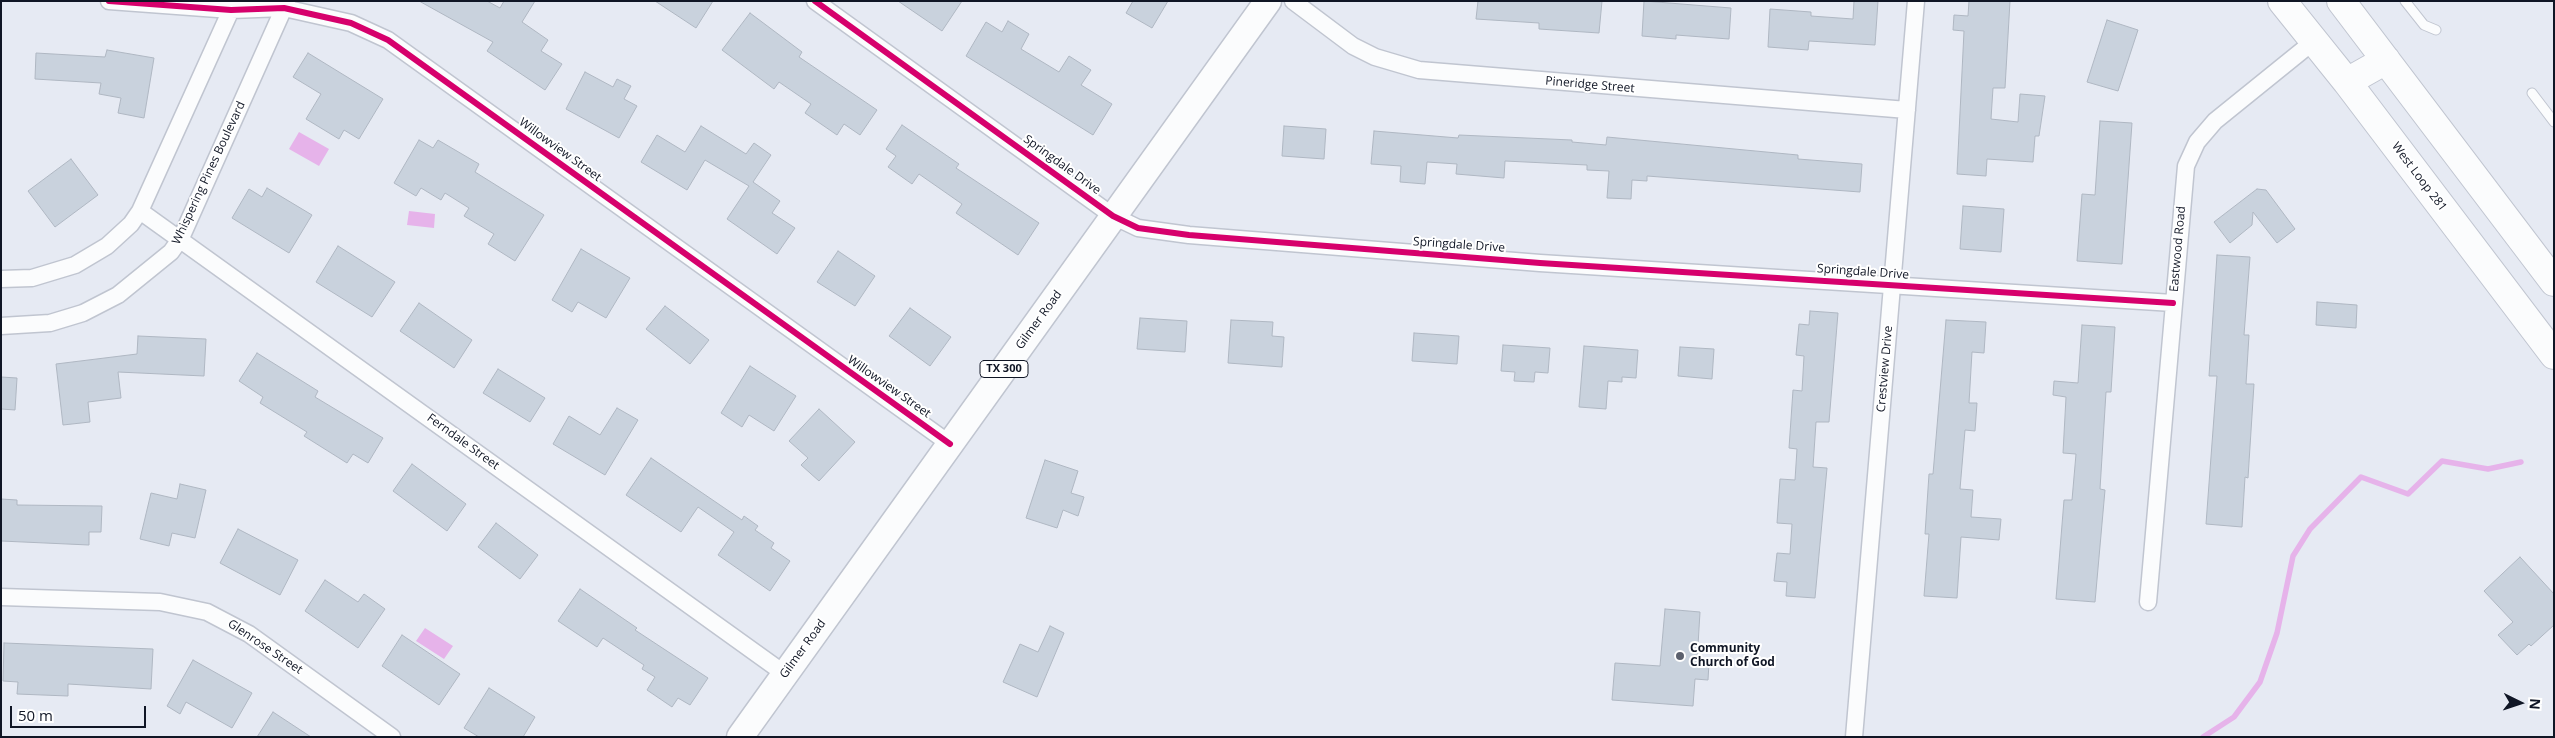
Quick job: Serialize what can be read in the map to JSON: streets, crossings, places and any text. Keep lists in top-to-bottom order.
{
  "streets": {
    "highway": ["West Loop 281"],
    "main road": ["Gilmer Road", "TX 300"],
    "street": [
      "Pineridge Street",
      "Willowview Street",
      "Springdale Drive",
      "Whispering Pines Boulevard",
      "Eastwood Road",
      "Crestview Drive",
      "Ferndale Street",
      "Glenrose Street"
    ]
  },
  "crossings": [
    ["Pineridge Street", "Crestview Drive"],
    ["Willowview Street", "Whispering Pines Boulevard"],
    ["Willowview Street", "Gilmer Road"],
    ["Springdale Drive", "Eastwood Road"],
    ["Springdale Drive", "Gilmer Road"],
    ["Springdale Drive", "Crestview Drive"],
    ["Whispering Pines Boulevard", "Ferndale Street"],
    ["West Loop 281", "Eastwood Road"],
    ["Gilmer Road", "Ferndale Street"]
  ],
  "places": ["Community Church of God"],
  "scale_bar": "50 m",
  "north": "right"
}
